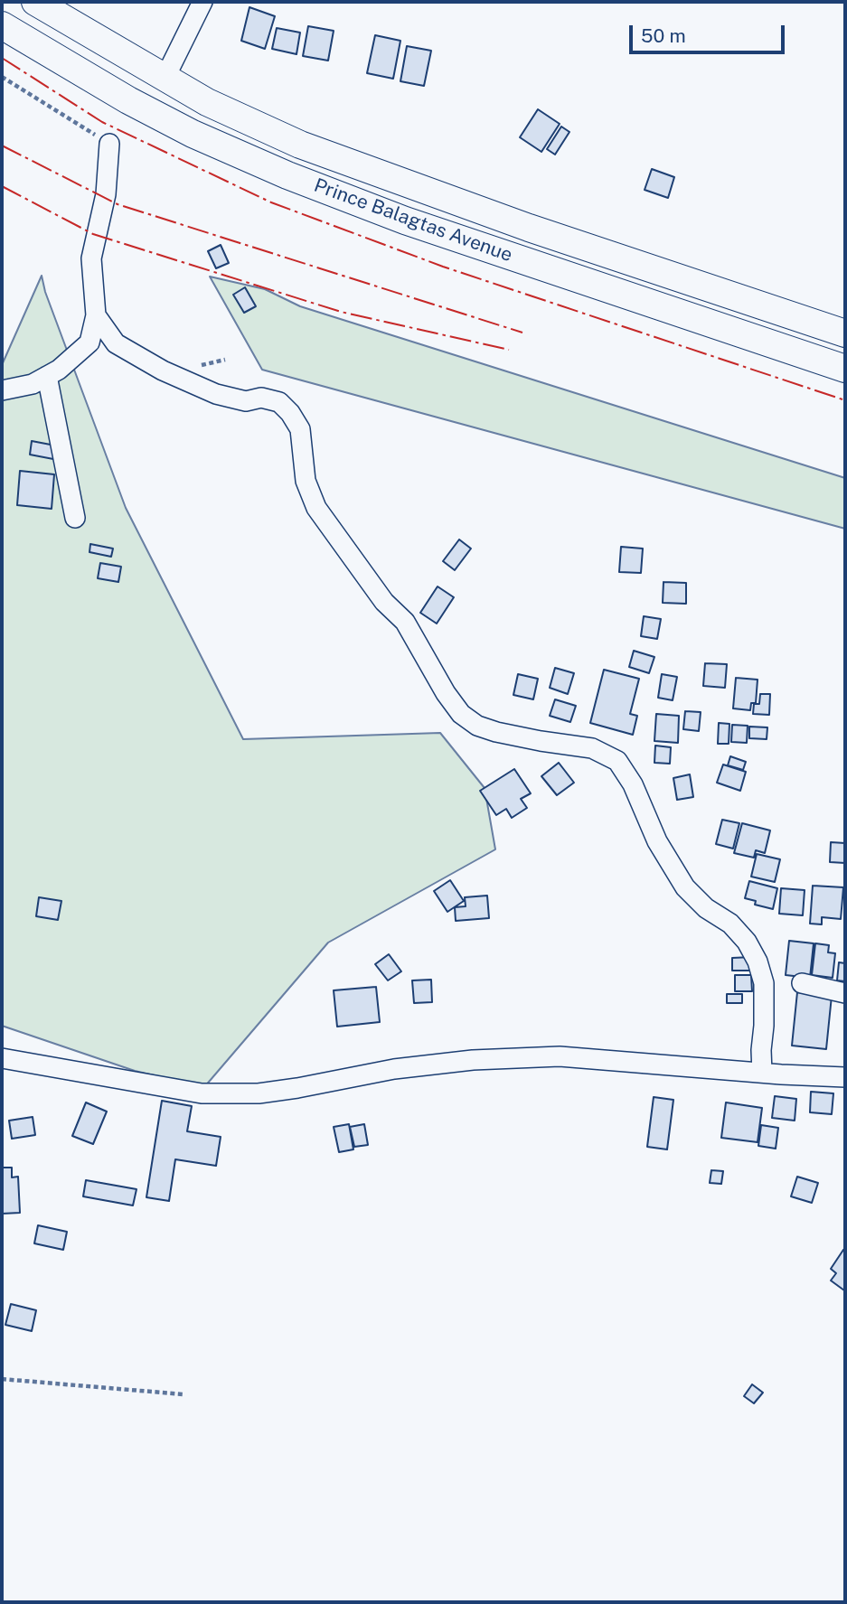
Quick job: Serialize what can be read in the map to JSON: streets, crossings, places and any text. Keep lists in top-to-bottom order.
{
  "streets": {
    "main road": ["Prince Balagtas Avenue"]
  },
  "scale_bar": "50 m"
}
